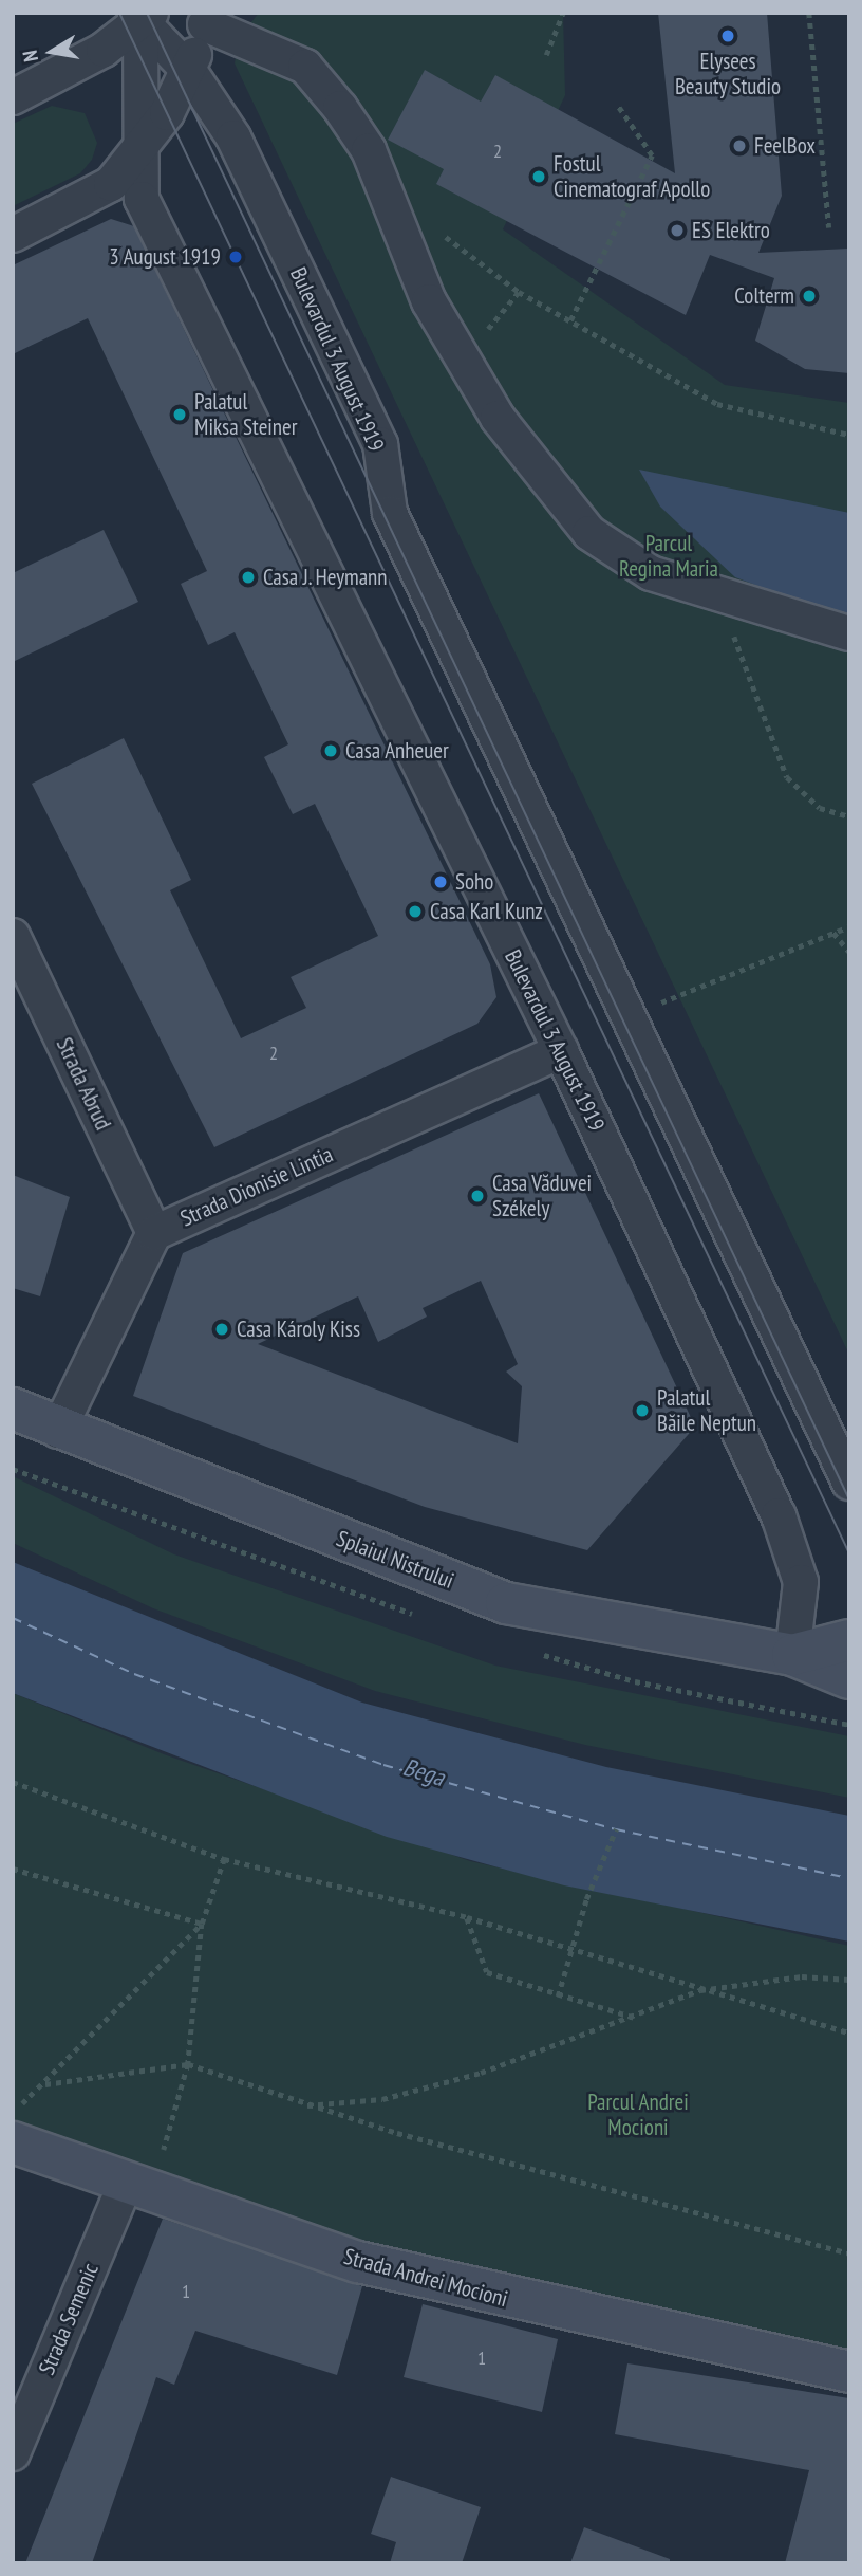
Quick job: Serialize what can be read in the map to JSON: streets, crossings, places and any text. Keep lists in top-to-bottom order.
{
  "streets": {
    "street": [
      "Bulevardul 3 August 1919",
      "Strada Abrud",
      "Strada Dionisie Lintia",
      "Splaiul Nistrului",
      "Strada Andrei Mocioni",
      "Strada Semenic"
    ]
  },
  "crossings": [
    ["Bulevardul 3 August 1919", "Strada Dionisie Lintia"],
    ["Bulevardul 3 August 1919", "Splaiul Nistrului"],
    ["Strada Abrud", "Strada Dionisie Lintia"],
    ["Strada Dionisie Lintia", "Splaiul Nistrului"],
    ["Strada Andrei Mocioni", "Strada Semenic"]
  ],
  "water": ["Bega"],
  "parks": ["Parcul Regina Maria", "Parcul Andrei Mocioni"],
  "places": [
    "Elysees Beauty Studio",
    "FeelBox",
    "Fostul Cinematograf Apollo",
    "ES Elektro",
    "3 August 1919",
    "Colterm",
    "Palatul Miksa Steiner",
    "Casa J. Heymann",
    "Casa Anheuer",
    "Soho",
    "Casa Karl Kunz",
    "Casa Văduvei Székely",
    "Casa Károly Kiss",
    "Palatul Băile Neptun"
  ],
  "house_numbers": [
    "2",
    "2",
    "1",
    "1"
  ],
  "north": "left"
}
